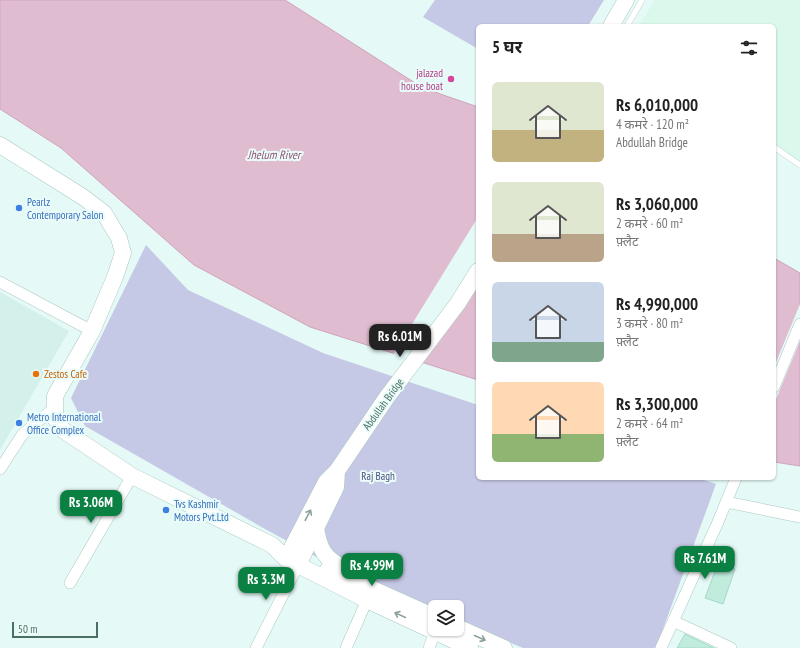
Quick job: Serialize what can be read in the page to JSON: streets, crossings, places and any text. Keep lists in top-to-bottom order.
{
  "streets": {
    "main road": ["Abdullah Bridge"]
  },
  "water": ["Jhelum River"],
  "parks": ["Raj Bagh"],
  "places": [
    "jalazad house boat",
    "Pearlz Contemporary Salon",
    "Zestos Cafe",
    "Metro International Office Complex",
    "Tvs Kashmir Motors Pvt.Ltd"
  ],
  "scale_bar": "50 m",
  "page": {
    "heading": "5 घर",
    "list": [
      {
        "name": "Rs 6,010,000",
        "note": "4 कमरे · 120 m² · Abdullah Bridge"
      },
      {
        "name": "Rs 3,060,000",
        "note": "2 कमरे · 60 m² · फ़्लैट"
      },
      {
        "name": "Rs 4,990,000",
        "note": "3 कमरे · 80 m² · फ़्लैट"
      },
      {
        "name": "Rs 3,300,000",
        "note": "2 कमरे · 64 m² · फ़्लैट"
      }
    ],
    "price": [
      "Rs 6.01M",
      "Rs 3.06M",
      "Rs 7.61M",
      "Rs 4.99M",
      "Rs 3.3M"
    ],
    "scale": "50 m"
  }
}
